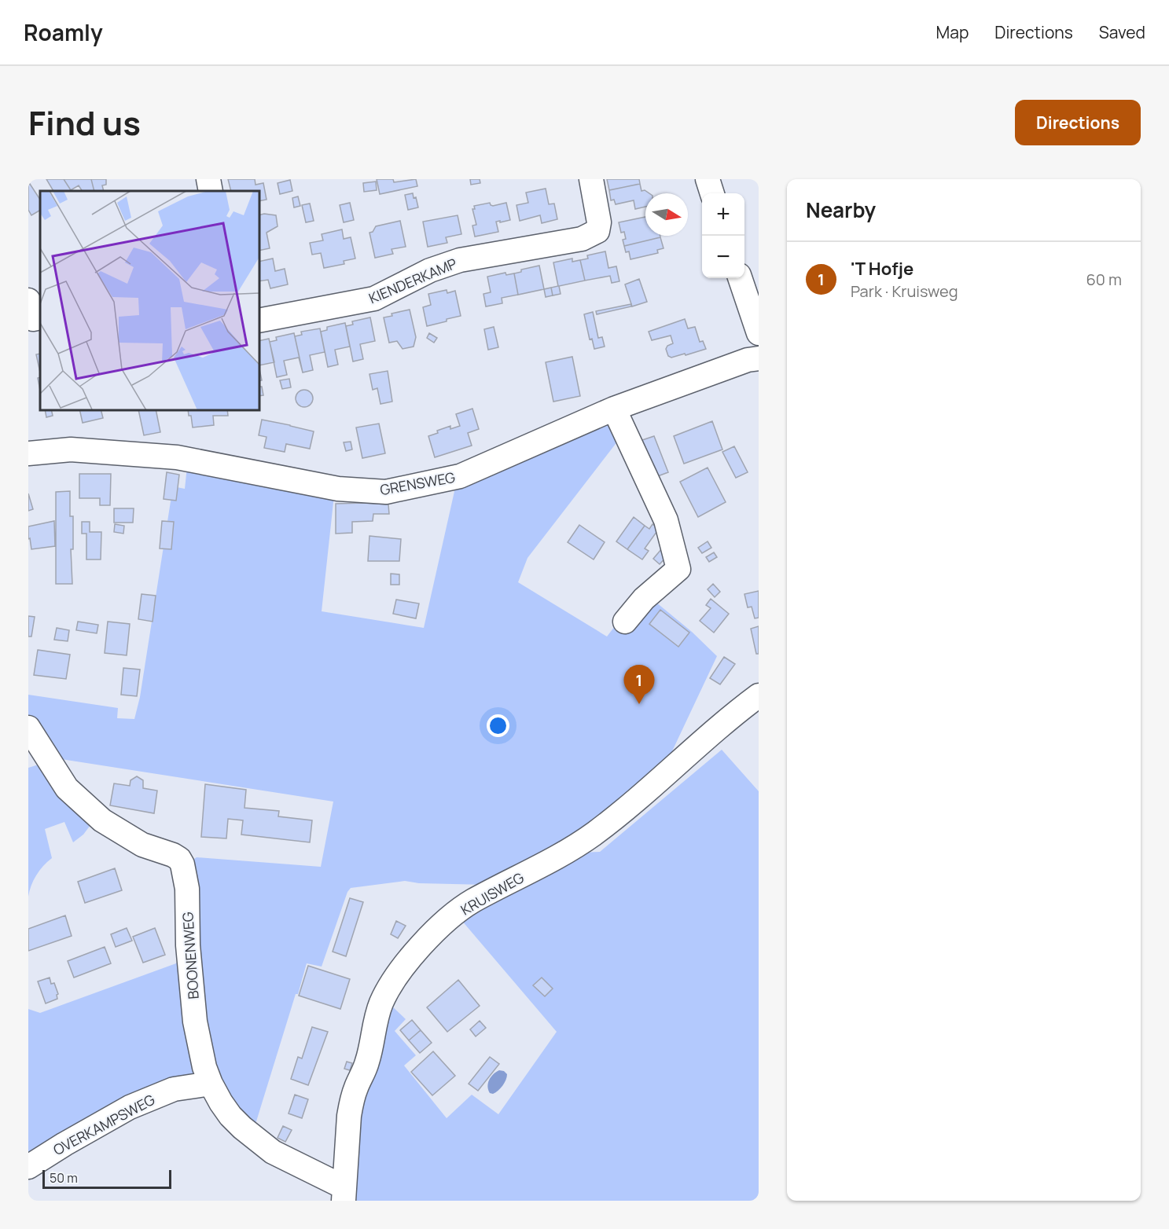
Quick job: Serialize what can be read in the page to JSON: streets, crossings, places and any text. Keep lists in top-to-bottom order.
{
  "streets": {
    "street": [
      "KIENDERKAMP",
      "GRENSWEG",
      "KRUISWEG",
      "BOONENWEG",
      "OVERKAMPSWEG"
    ]
  },
  "crossings": [
    ["KRUISWEG", "BOONENWEG"],
    ["BOONENWEG", "OVERKAMPSWEG"]
  ],
  "scale_bar": "50 m",
  "north": "right",
  "page": {
    "header": "Roamly",
    "nav": ["Map", "Directions", "Saved"],
    "title": "Find us",
    "buttons": "Directions",
    "heading": "Nearby",
    "map_buttons": ["+", "−"],
    "list": [
      {
        "mark": "1",
        "name": "'T Hofje",
        "note": "Park · Kruisweg",
        "value": "60 m"
      }
    ],
    "pins": "1",
    "scale": "50 m"
  }
}
